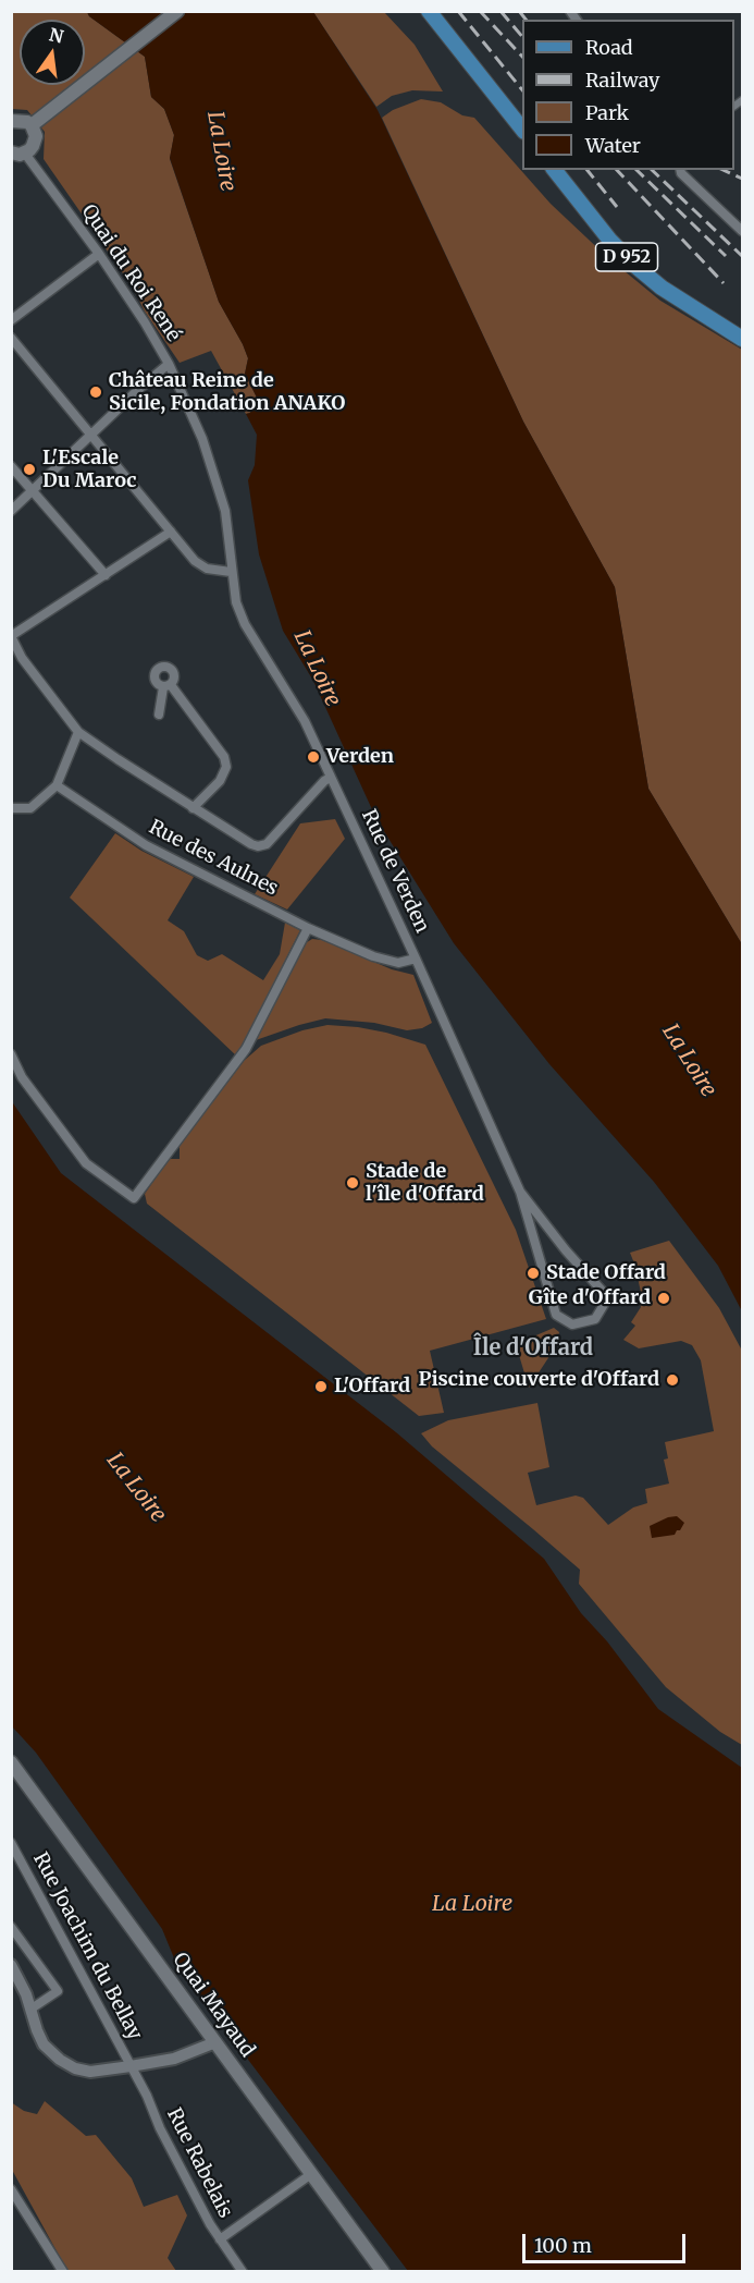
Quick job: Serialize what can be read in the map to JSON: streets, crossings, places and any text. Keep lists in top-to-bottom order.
{
  "streets": {
    "main road": ["D 952", "Quai Mayaud"],
    "street": [
      "Quai du Roi René",
      "Rue des Aulnes",
      "Rue de Verden",
      "Rue Joachim du Bellay",
      "Rue Rabelais"
    ]
  },
  "crossings": [
    ["Quai du Roi René", "Rue de Verden"],
    ["Rue des Aulnes", "Rue de Verden"],
    ["Rue Joachim du Bellay", "Rue Rabelais"]
  ],
  "districts": ["Île d'Offard"],
  "water": ["La Loire"],
  "places": [
    "Château Reine de Sicile, Fondation ANAKO",
    "L'Escale Du Maroc",
    "Verden",
    "Stade de l'île d'Offard",
    "Stade Offard",
    "Gîte d'Offard",
    "Piscine couverte d'Offard",
    "L'Offard"
  ],
  "legend": [
    "Road",
    "Railway",
    "Park",
    "Water"
  ],
  "scale_bar": "100 m",
  "north": "top"
}
